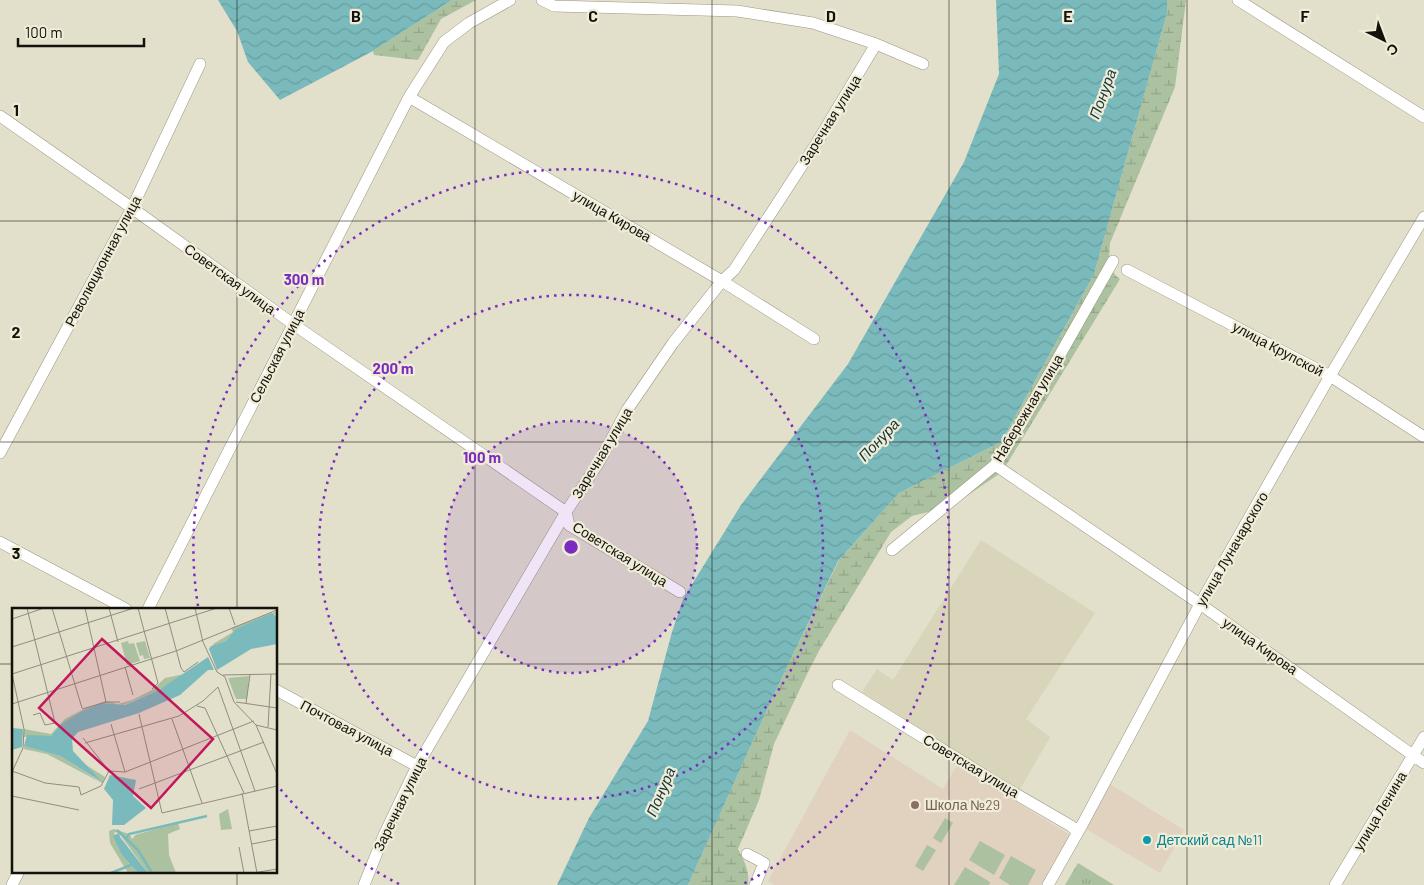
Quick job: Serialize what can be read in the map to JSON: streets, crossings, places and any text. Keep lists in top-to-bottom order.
{
  "streets": {
    "street": [
      "Заречная улица",
      "улица Кирова",
      "Революционная улица",
      "Советская улица",
      "улица Крупской",
      "Сельская улица",
      "Набережная улица",
      "улица Луначарского",
      "Почтовая улица",
      "улица Ленина"
    ]
  },
  "crossings": [
    ["Заречная улица", "улица Кирова"],
    ["Заречная улица", "Советская улица"],
    ["Заречная улица", "Почтовая улица"],
    ["улица Кирова", "Сельская улица"],
    ["улица Кирова", "Набережная улица"],
    ["улица Кирова", "улица Луначарского"],
    ["улица Кирова", "улица Ленина"],
    ["Революционная улица", "Советская улица"],
    ["Советская улица", "Сельская улица"],
    ["Советская улица", "улица Луначарского"],
    ["улица Крупской", "улица Луначарского"]
  ],
  "water": ["Понура"],
  "places": ["Школа №29", "Детский сад №11"],
  "scale_bar": "100 m",
  "north": "bottom right",
  "grid": {
    "columns": [
      "B",
      "C",
      "D",
      "E",
      "F"
    ],
    "rows": ["1", "2", "3"]
  },
  "rings": ["300 m", "200 m", "100 m"]
}
